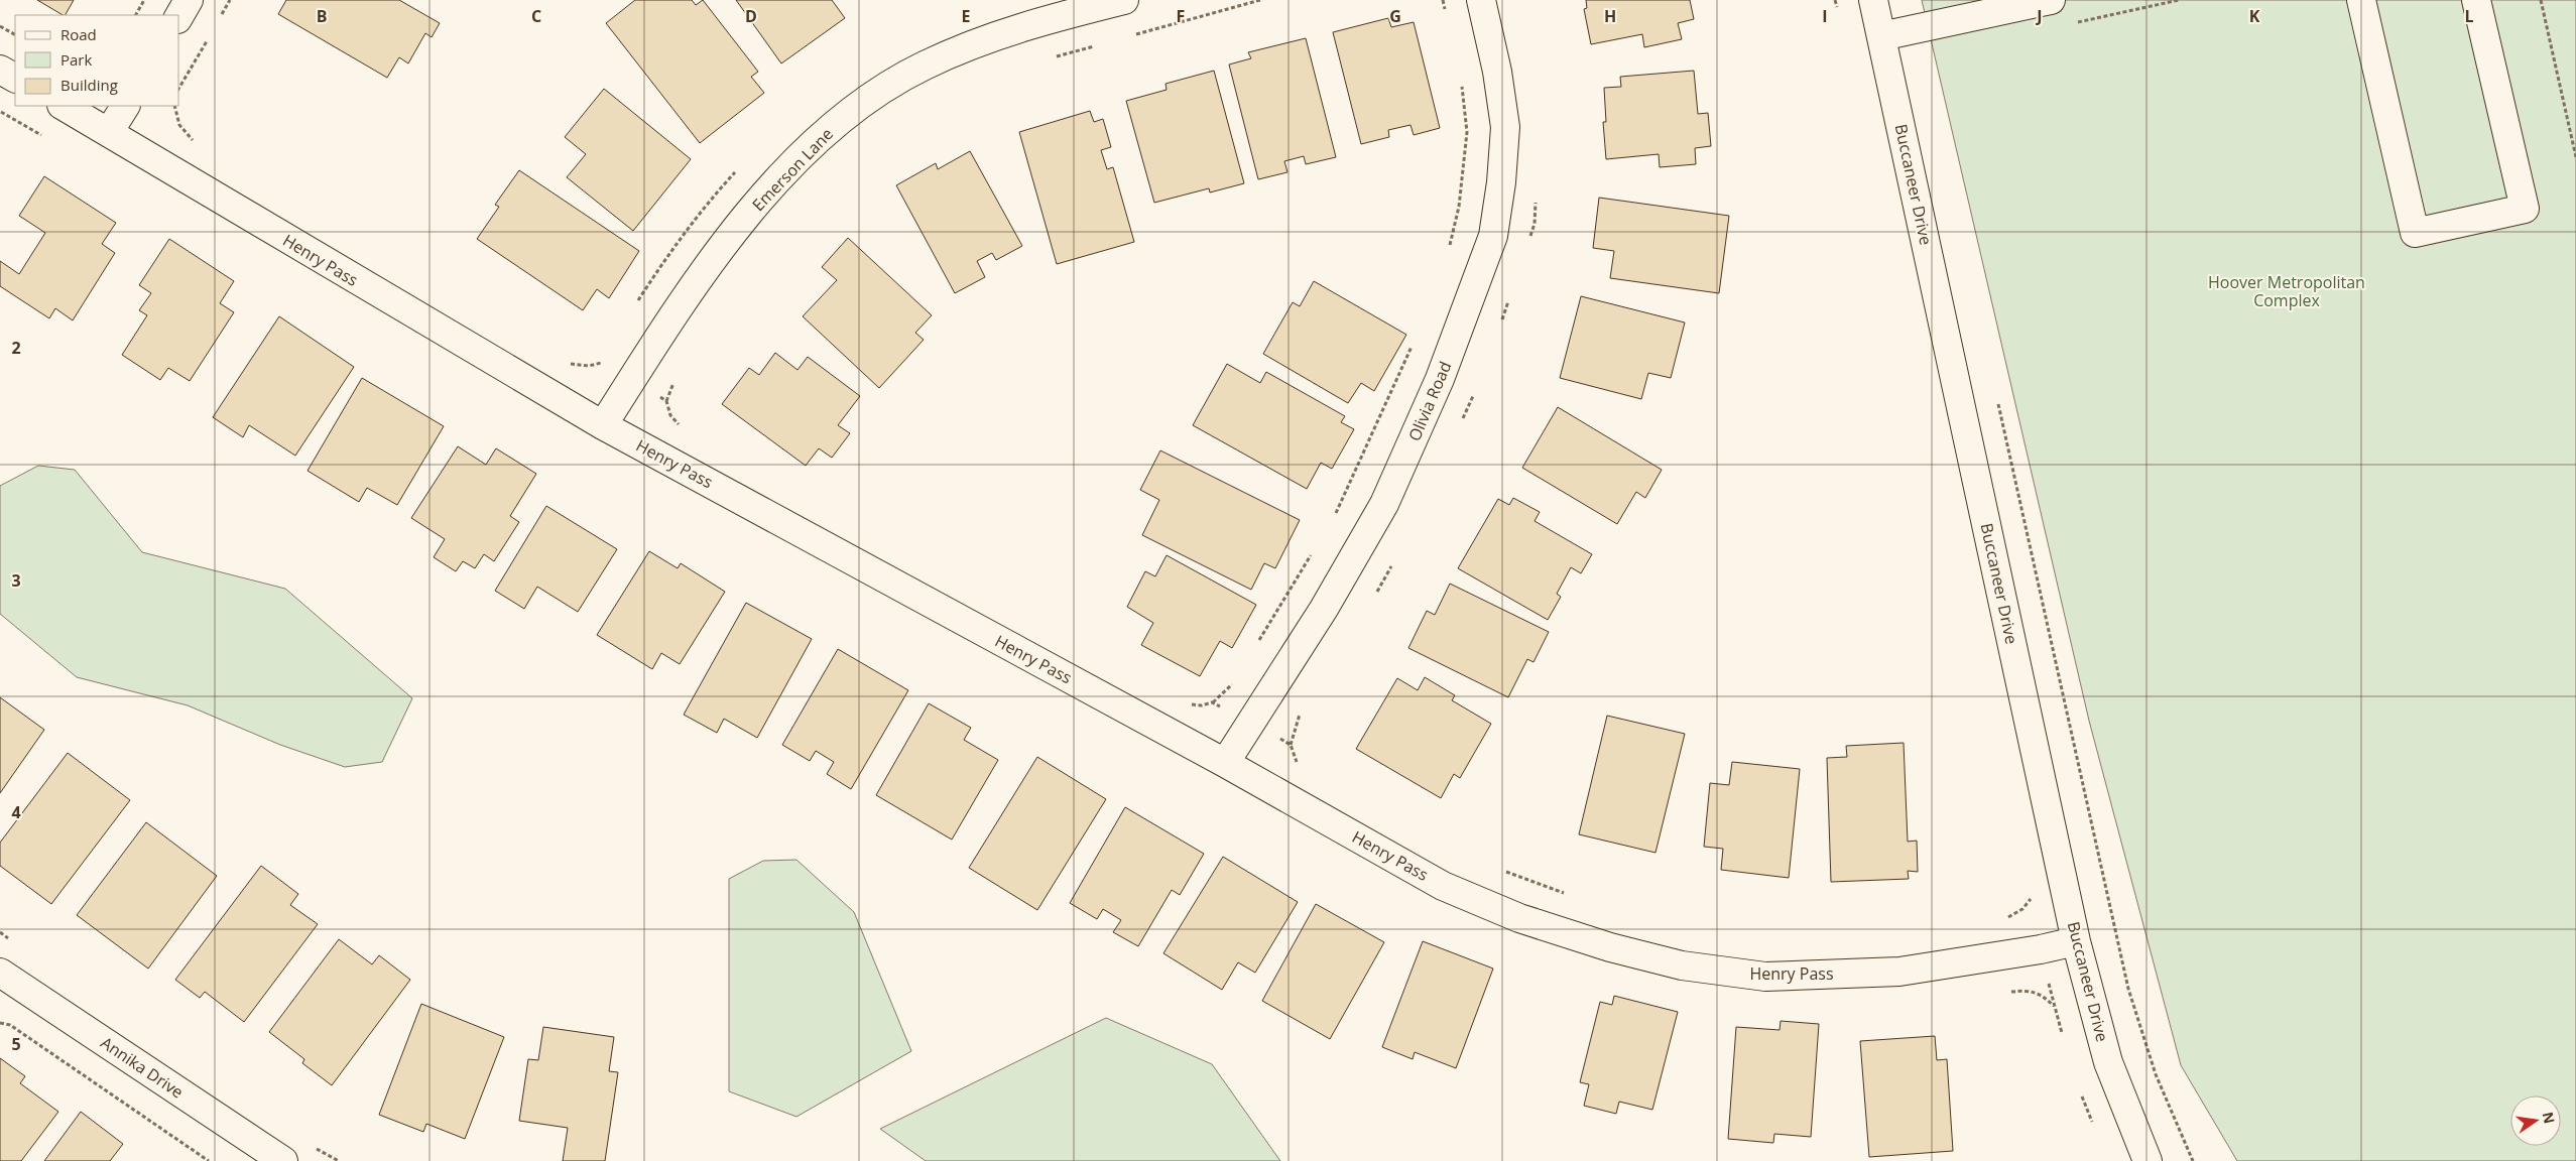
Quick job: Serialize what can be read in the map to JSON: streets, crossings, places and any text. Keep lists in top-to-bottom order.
{
  "streets": {
    "street": [
      "Emerson Lane",
      "Buccaneer Drive",
      "Henry Pass",
      "Olivia Road",
      "Annika Drive"
    ]
  },
  "crossings": [
    ["Emerson Lane", "Henry Pass"],
    ["Buccaneer Drive", "Henry Pass"],
    ["Henry Pass", "Olivia Road"]
  ],
  "parks": ["Hoover Metropolitan Complex"],
  "legend": ["Road", "Park", "Building"],
  "north": "right",
  "grid": {
    "columns": [
      "B",
      "C",
      "D",
      "E",
      "F",
      "G",
      "H",
      "I",
      "J",
      "K",
      "L"
    ],
    "rows": [
      "2",
      "3",
      "4",
      "5"
    ]
  }
}
